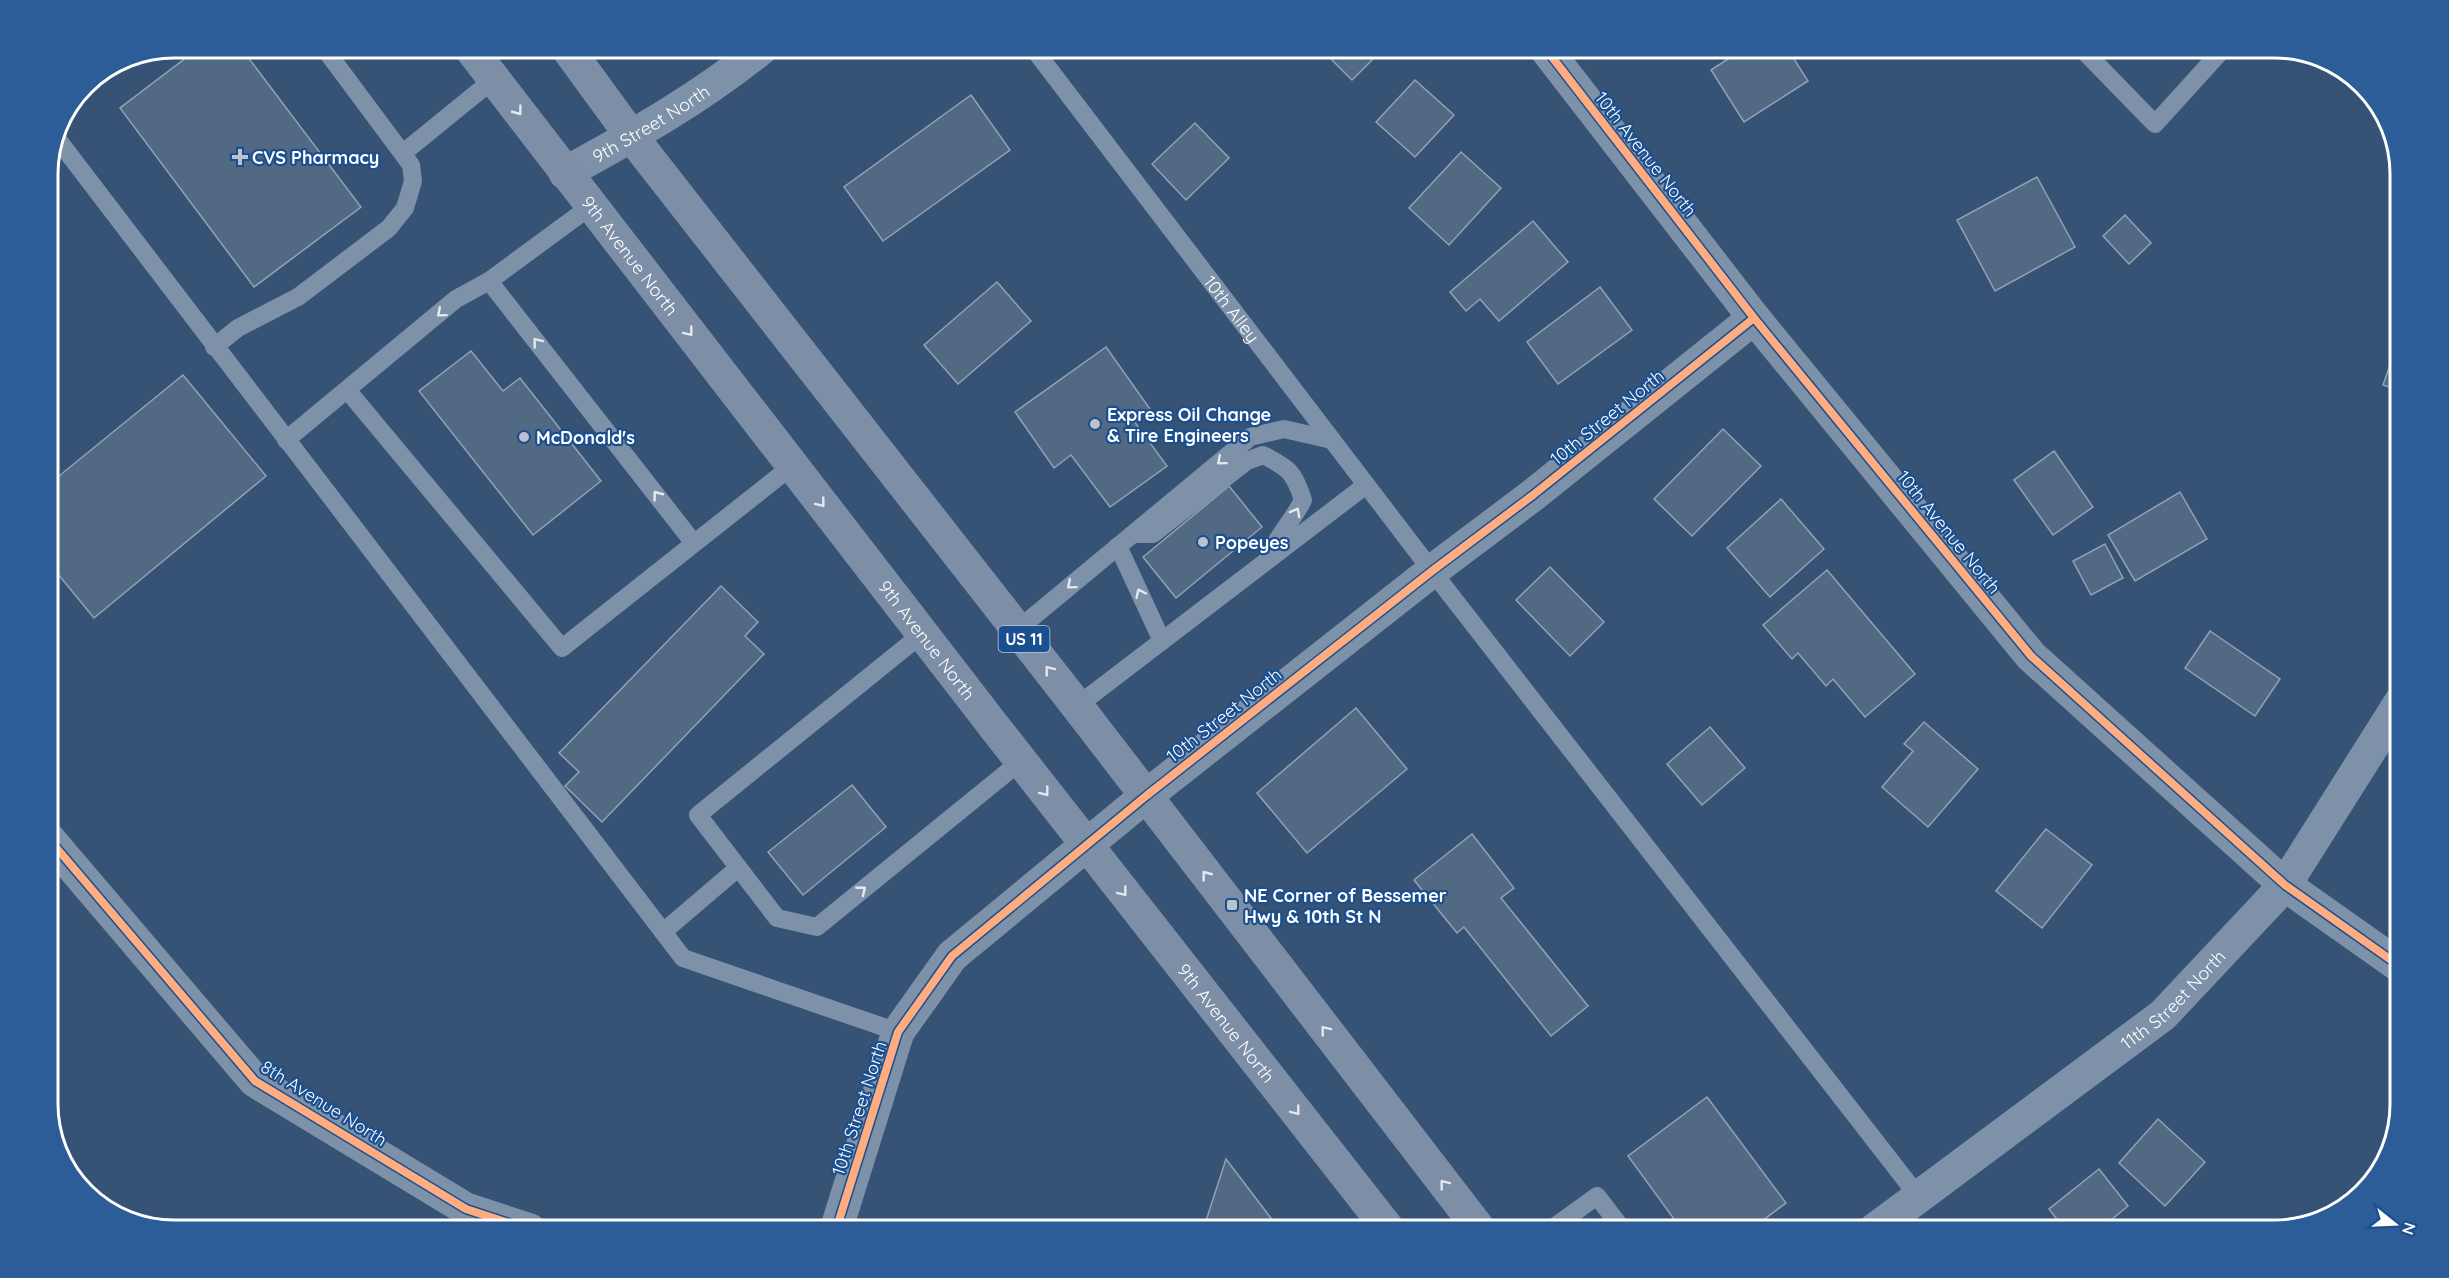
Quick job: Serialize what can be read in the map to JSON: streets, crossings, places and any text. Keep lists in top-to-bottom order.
{
  "streets": {
    "main road": ["9th Avenue North", "US 11"],
    "street": [
      "9th Street North",
      "10th Avenue North",
      "10th Street North",
      "11th Street North",
      "8th Avenue North"
    ],
    "lane": ["10th Alley"]
  },
  "crossings": [
    ["9th Street North", "9th Avenue North"],
    ["9th Street North", "US 11"],
    ["10th Avenue North", "10th Street North"],
    ["10th Avenue North", "11th Street North"],
    ["9th Avenue North", "10th Street North"],
    ["10th Alley", "10th Street North"],
    ["10th Alley", "11th Street North"],
    ["10th Street North", "US 11"]
  ],
  "places": {
    "health": ["CVS Pharmacy"],
    "other": ["Express Oil Change & Tire Engineers", "McDonald's", "Popeyes"],
    "transit": ["NE Corner of Bessemer Hwy & 10th St N"]
  },
  "north": "right"
}
